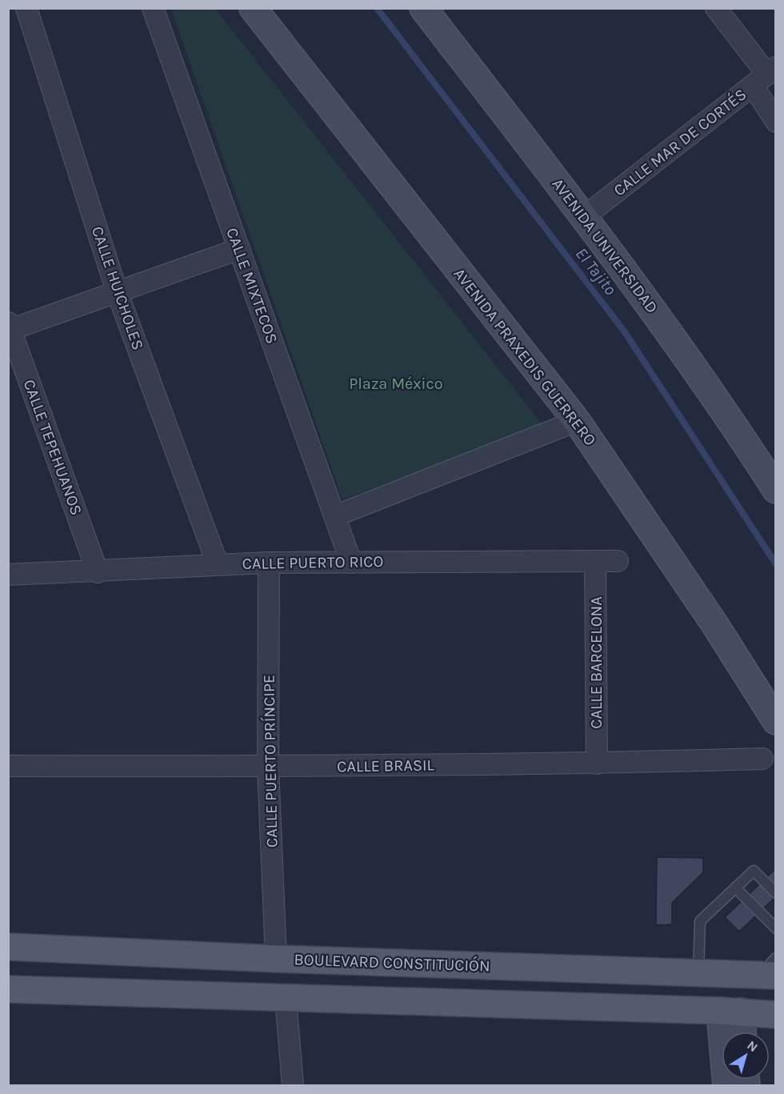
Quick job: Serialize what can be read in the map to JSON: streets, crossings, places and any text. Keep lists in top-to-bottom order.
{
  "streets": {
    "main road": ["BOULEVARD CONSTITUCIÓN"],
    "street": [
      "CALLE MAR DE CORTÉS",
      "AVENIDA UNIVERSIDAD",
      "CALLE MIXTECOS",
      "CALLE HUICHOLES",
      "AVENIDA PRAXEDIS GUERRERO",
      "CALLE TEPEHUANOS",
      "CALLE PUERTO RICO",
      "CALLE BARCELONA",
      "CALLE PUERTO PRÍNCIPE",
      "CALLE BRASIL"
    ]
  },
  "crossings": [
    ["CALLE MAR DE CORTÉS", "AVENIDA UNIVERSIDAD"],
    ["CALLE MIXTECOS", "CALLE PUERTO RICO"],
    ["CALLE HUICHOLES", "CALLE PUERTO RICO"],
    ["CALLE TEPEHUANOS", "CALLE PUERTO RICO"],
    ["CALLE PUERTO RICO", "CALLE BARCELONA"],
    ["CALLE PUERTO RICO", "CALLE PUERTO PRÍNCIPE"],
    ["CALLE BARCELONA", "CALLE BRASIL"],
    ["CALLE PUERTO PRÍNCIPE", "CALLE BRASIL"],
    ["CALLE PUERTO PRÍNCIPE", "BOULEVARD CONSTITUCIÓN"]
  ],
  "water": ["El Tajito"],
  "parks": ["Plaza México"],
  "north": "top right"
}
